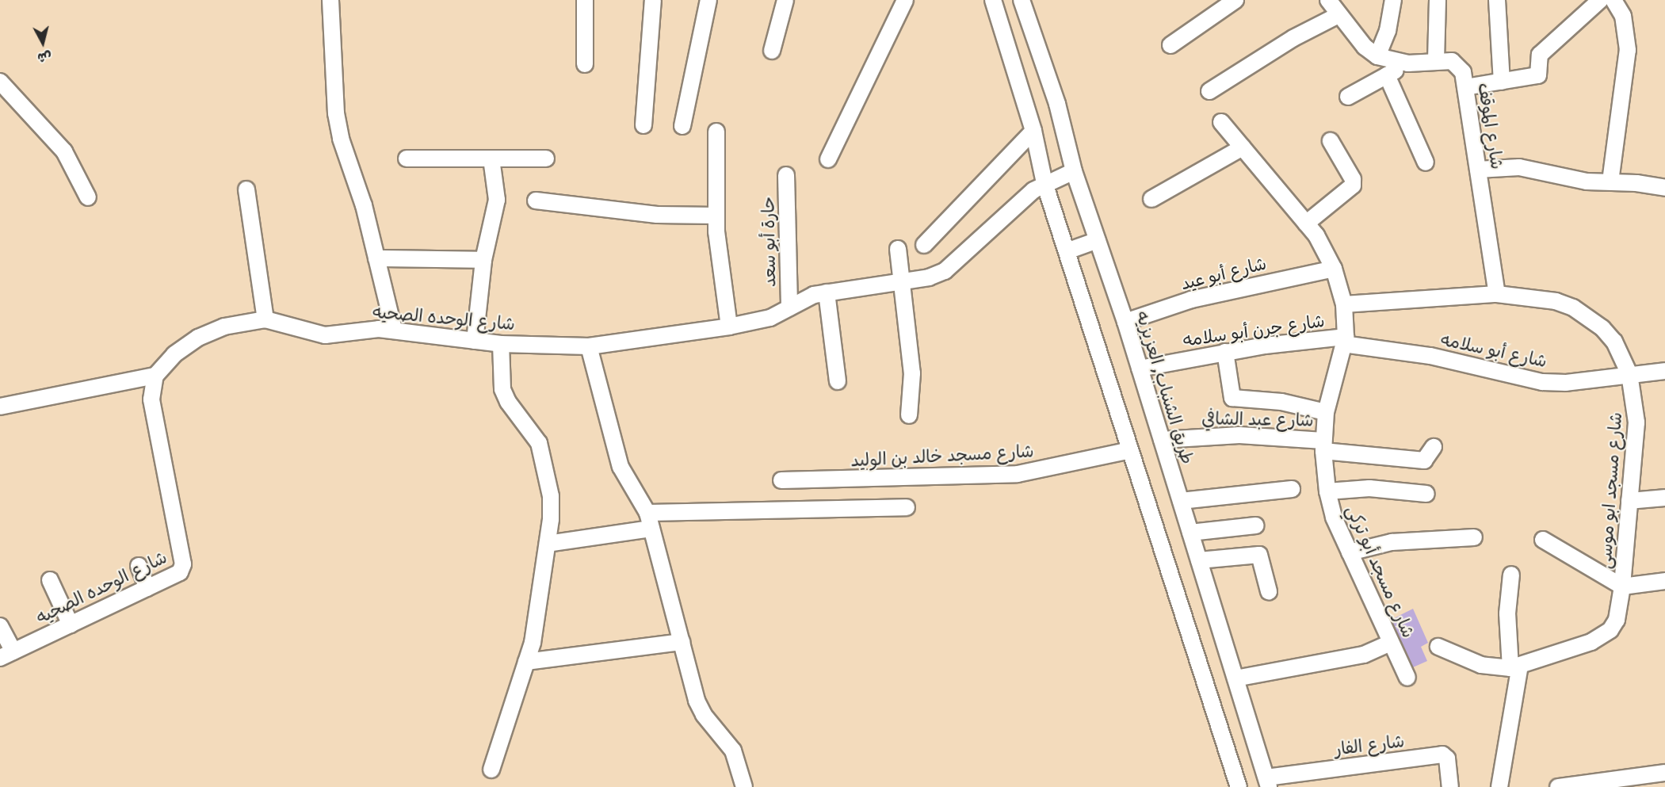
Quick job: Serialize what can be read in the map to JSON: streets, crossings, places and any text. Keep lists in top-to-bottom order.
{
  "streets": {
    "street": [
      "شارع الموقف",
      "حارة أبو سعد",
      "شارع أبو عيد",
      "شارع الوحده الصحيه",
      "شارع جرن أبو سلامه",
      "شارع أبو سلامه",
      "طريق الشنباب, العزيزيه",
      "شارع عبد الشافي",
      "شارع مسجد خالد بن الوليد",
      "شارع مسجد ابو موسى",
      "شارع مسجد أبو تركي",
      "شارع الفار"
    ]
  },
  "crossings": [
    ["شارع الموقف", "شارع مسجد ابو موسى"],
    ["حارة أبو سعد", "شارع الوحده الصحيه"],
    ["شارع أبو عيد", "طريق الشنباب, العزيزيه"],
    ["شارع أبو عيد", "شارع مسجد أبو تركي"],
    ["شارع الوحده الصحيه", "طريق الشنباب, العزيزيه"],
    ["شارع جرن أبو سلامه", "شارع أبو سلامه"],
    ["شارع جرن أبو سلامه", "طريق الشنباب, العزيزيه"],
    ["شارع جرن أبو سلامه", "شارع مسجد أبو تركي"],
    ["شارع أبو سلامه", "شارع مسجد ابو موسى"],
    ["شارع أبو سلامه", "شارع مسجد أبو تركي"],
    ["طريق الشنباب, العزيزيه", "شارع عبد الشافي"],
    ["طريق الشنباب, العزيزيه", "شارع الفار"],
    ["شارع عبد الشافي", "شارع مسجد أبو تركي"],
    ["شارع مسجد ابو موسى", "شارع مسجد أبو تركي"]
  ],
  "north": "bottom"
}
